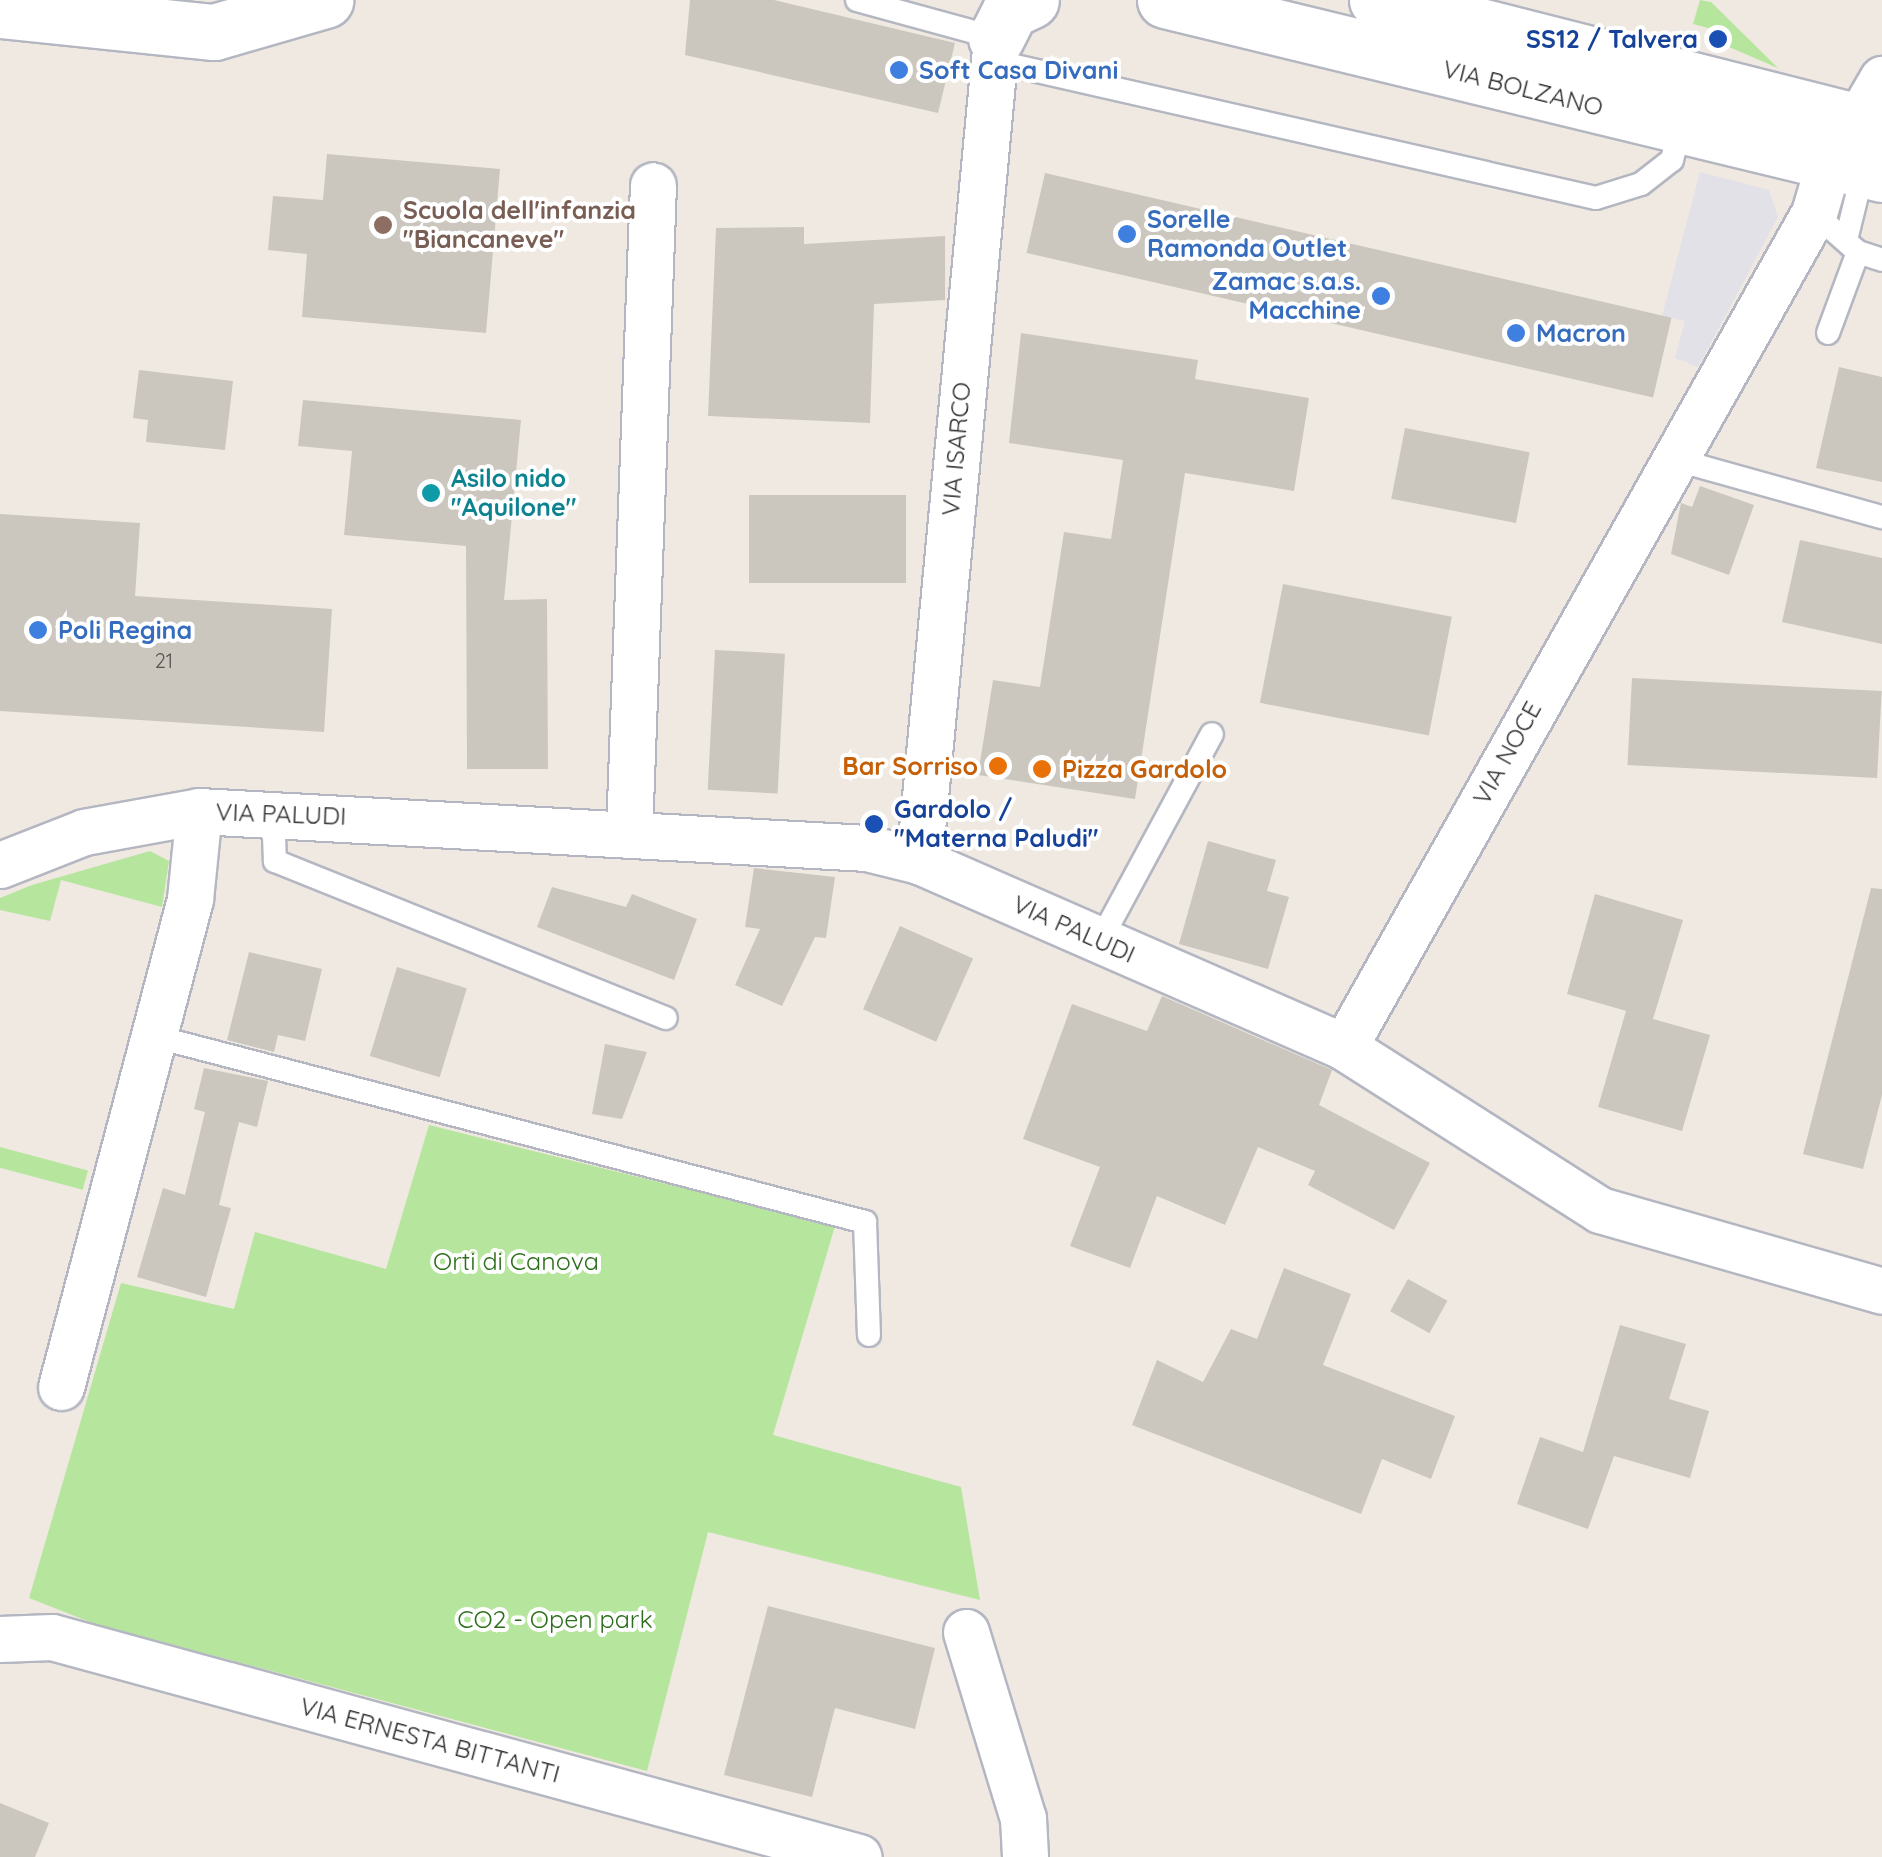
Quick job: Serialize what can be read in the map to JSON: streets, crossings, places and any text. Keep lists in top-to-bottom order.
{
  "streets": {
    "main road": ["VIA BOLZANO"],
    "street": [
      "VIA ISARCO",
      "VIA NOCE",
      "VIA PALUDI",
      "VIA ERNESTA BITTANTI"
    ]
  },
  "crossings": [
    ["VIA BOLZANO", "VIA NOCE"],
    ["VIA ISARCO", "VIA PALUDI"],
    ["VIA NOCE", "VIA PALUDI"]
  ],
  "parks": ["Orti di Canova", "CO2 - Open park"],
  "places": [
    "SS12 / Talvera",
    "Soft Casa Divani",
    "Scuola dell'infanzia \"Biancaneve\"",
    "Sorelle Ramonda Outlet",
    "Zamac s.a.s. Macchine",
    "Macron",
    "Asilo nido \"Aquilone\"",
    "Poli Regina",
    "Bar Sorriso",
    "Pizza Gardolo",
    "Gardolo / \"Materna Paludi\""
  ],
  "house_numbers": ["21"]
}
